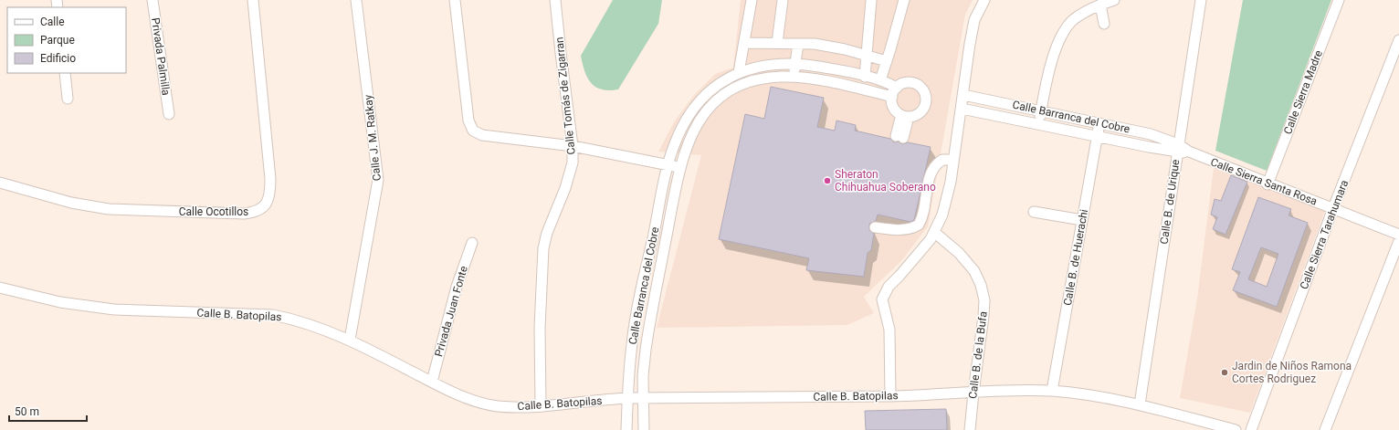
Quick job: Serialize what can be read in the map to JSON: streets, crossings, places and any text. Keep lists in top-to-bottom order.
{
  "streets": {
    "street": [
      "Privada Palmilla",
      "Calle Sierra Madre",
      "Calle Tomás de Zigarran",
      "Calle Barranca del Cobre",
      "Calle J. M. Ratkay",
      "Calle Sierra Santa Rosa",
      "Calle B. de Urique",
      "Calle Ocotillos",
      "Calle Sierra Tarahumara",
      "Calle B. de Huerachi",
      "Privada Juan Fonte",
      "Calle B. Batopilas",
      "Calle B. de la Bufa"
    ]
  },
  "crossings": [
    ["Calle Sierra Madre", "Calle Sierra Santa Rosa"],
    ["Calle Tomás de Zigarran", "Calle B. Batopilas"],
    ["Calle Barranca del Cobre", "Calle Sierra Santa Rosa"],
    ["Calle Barranca del Cobre", "Calle B. de Urique"],
    ["Calle Barranca del Cobre", "Calle B. de Huerachi"],
    ["Calle Barranca del Cobre", "Calle B. Batopilas"],
    ["Calle J. M. Ratkay", "Calle B. Batopilas"],
    ["Calle Sierra Santa Rosa", "Calle B. de Urique"],
    ["Calle Sierra Santa Rosa", "Calle Sierra Tarahumara"],
    ["Calle B. de Urique", "Calle B. Batopilas"],
    ["Calle B. de Huerachi", "Calle B. Batopilas"],
    ["Privada Juan Fonte", "Calle B. Batopilas"],
    ["Calle B. Batopilas", "Calle B. de la Bufa"]
  ],
  "places": ["Sheraton Chihuahua Soberano", "Jardin de Niños Ramona Cortes Rodriguez"],
  "legend": ["Calle", "Parque", "Edificio"],
  "scale_bar": "50 m"
}
